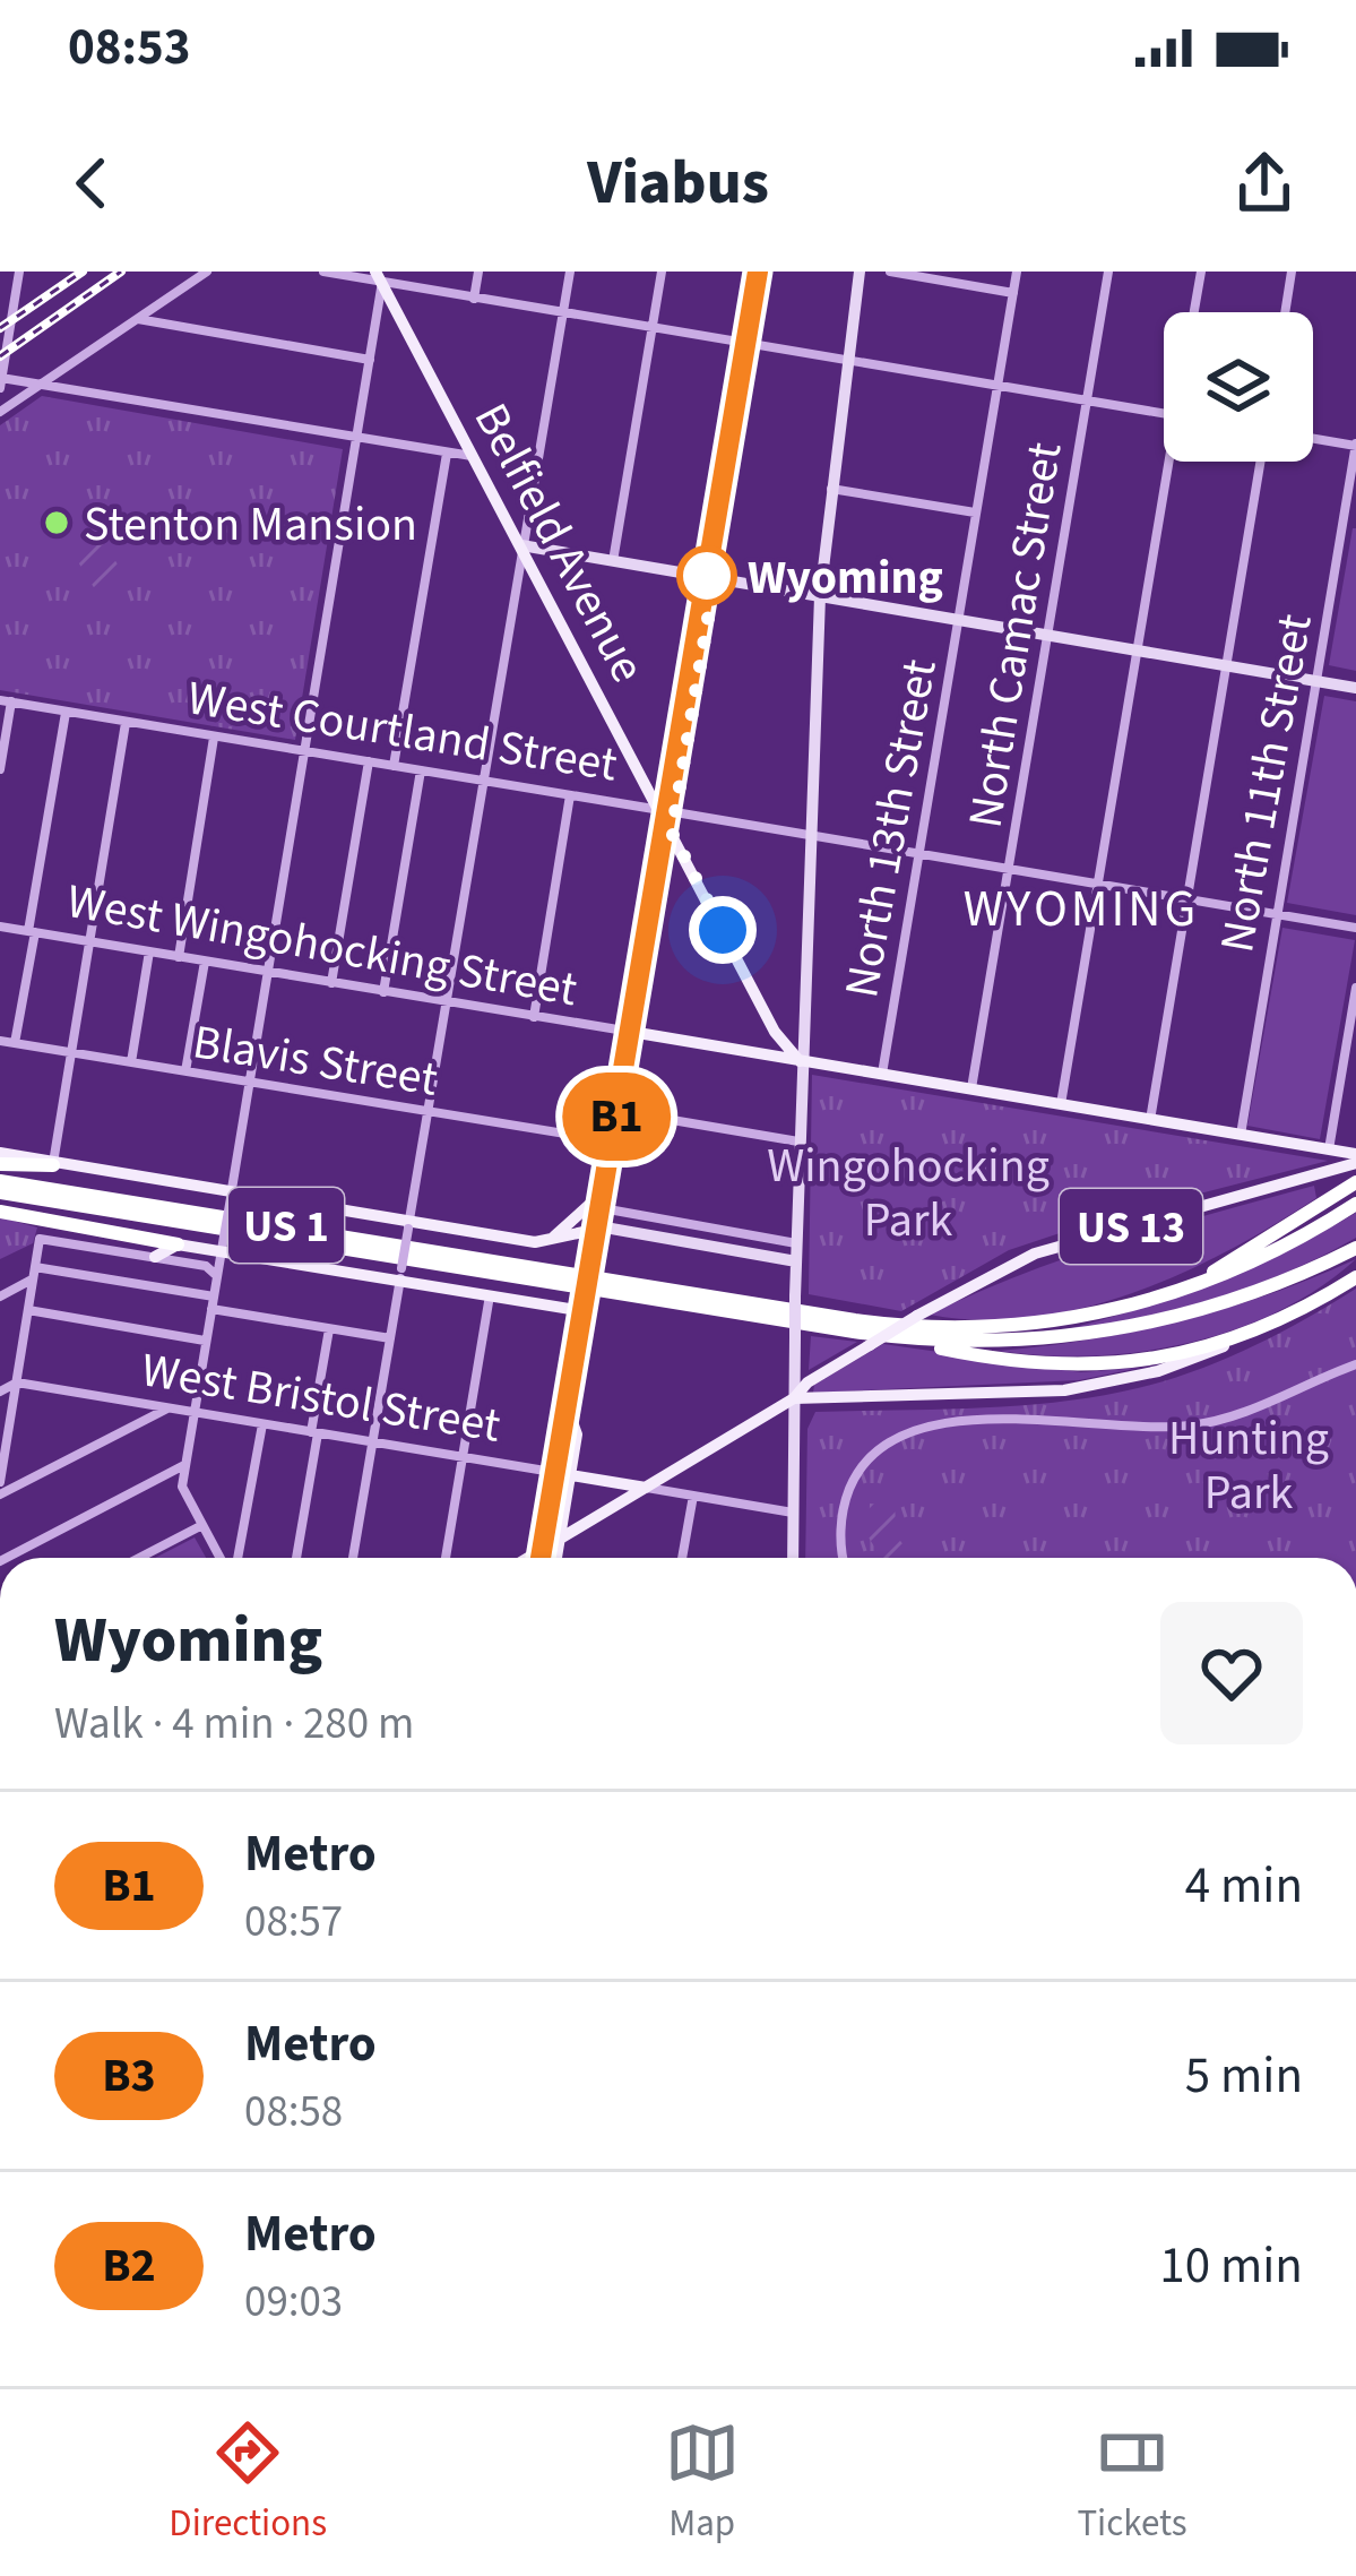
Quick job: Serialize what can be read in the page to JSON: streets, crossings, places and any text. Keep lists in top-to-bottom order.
{
  "streets": {
    "highway": ["US 1"],
    "main road": [
      "Belfield Avenue",
      "West Wingohocking Street",
      "US 13",
      "West Bristol Street"
    ],
    "street": [
      "North Camac Street",
      "West Courtland Street",
      "North 11th Street",
      "North 13th Street",
      "Blavis Street"
    ]
  },
  "crossings": [
    ["Belfield Avenue", "West Courtland Street"],
    ["Belfield Avenue", "West Wingohocking Street"],
    ["North Camac Street", "West Courtland Street"],
    ["North Camac Street", "West Wingohocking Street"],
    ["West Courtland Street", "North 11th Street"],
    ["West Courtland Street", "North 13th Street"],
    ["North 11th Street", "West Wingohocking Street"],
    ["North 13th Street", "West Wingohocking Street"],
    ["West Wingohocking Street", "US 13"],
    ["US 1", "US 13"],
    ["US 13", "West Bristol Street"]
  ],
  "districts": ["WYOMING"],
  "parks": ["Wingohocking Park", "Hunting Park"],
  "places": ["Stenton Mansion", "Wyoming"],
  "lines": ["metro line B1"],
  "page": {
    "status": "08:53",
    "header": "Viabus",
    "on_map": "B1",
    "heading": ["Wyoming", "Walk · 4 min · 280 m"],
    "list": [
      {
        "mark": "B1",
        "name": "Metro",
        "note": "08:57",
        "value": "4 min"
      },
      {
        "mark": "B3",
        "name": "Metro",
        "note": "08:58",
        "value": "5 min"
      },
      {
        "mark": "B2",
        "name": "Metro",
        "note": "09:03",
        "value": "10 min"
      }
    ],
    "tabs": ["Directions", "Map", "Tickets"]
  }
}
